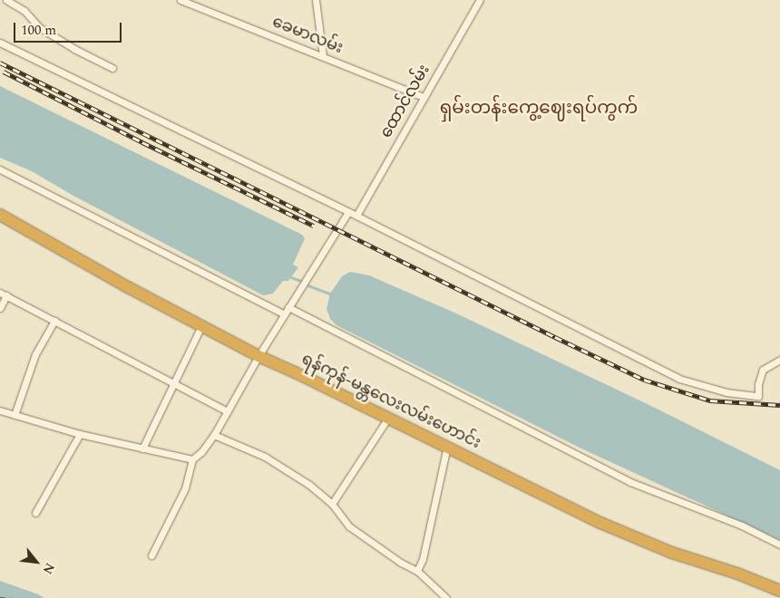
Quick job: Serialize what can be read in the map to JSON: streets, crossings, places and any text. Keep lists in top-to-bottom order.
{
  "streets": {
    "highway": ["ရန်ကုန်-မန္တလေးလမ်းဟောင်း"],
    "street": ["ခေမာလမ်း", "ထောင်လမ်း"]
  },
  "crossings": [
    ["ခေမာလမ်း", "ထောင်လမ်း"]
  ],
  "districts": ["ရှမ်းတန်းကွေ့ဈေးရပ်ကွက်"],
  "scale_bar": "100 m",
  "north": "bottom right"
}
